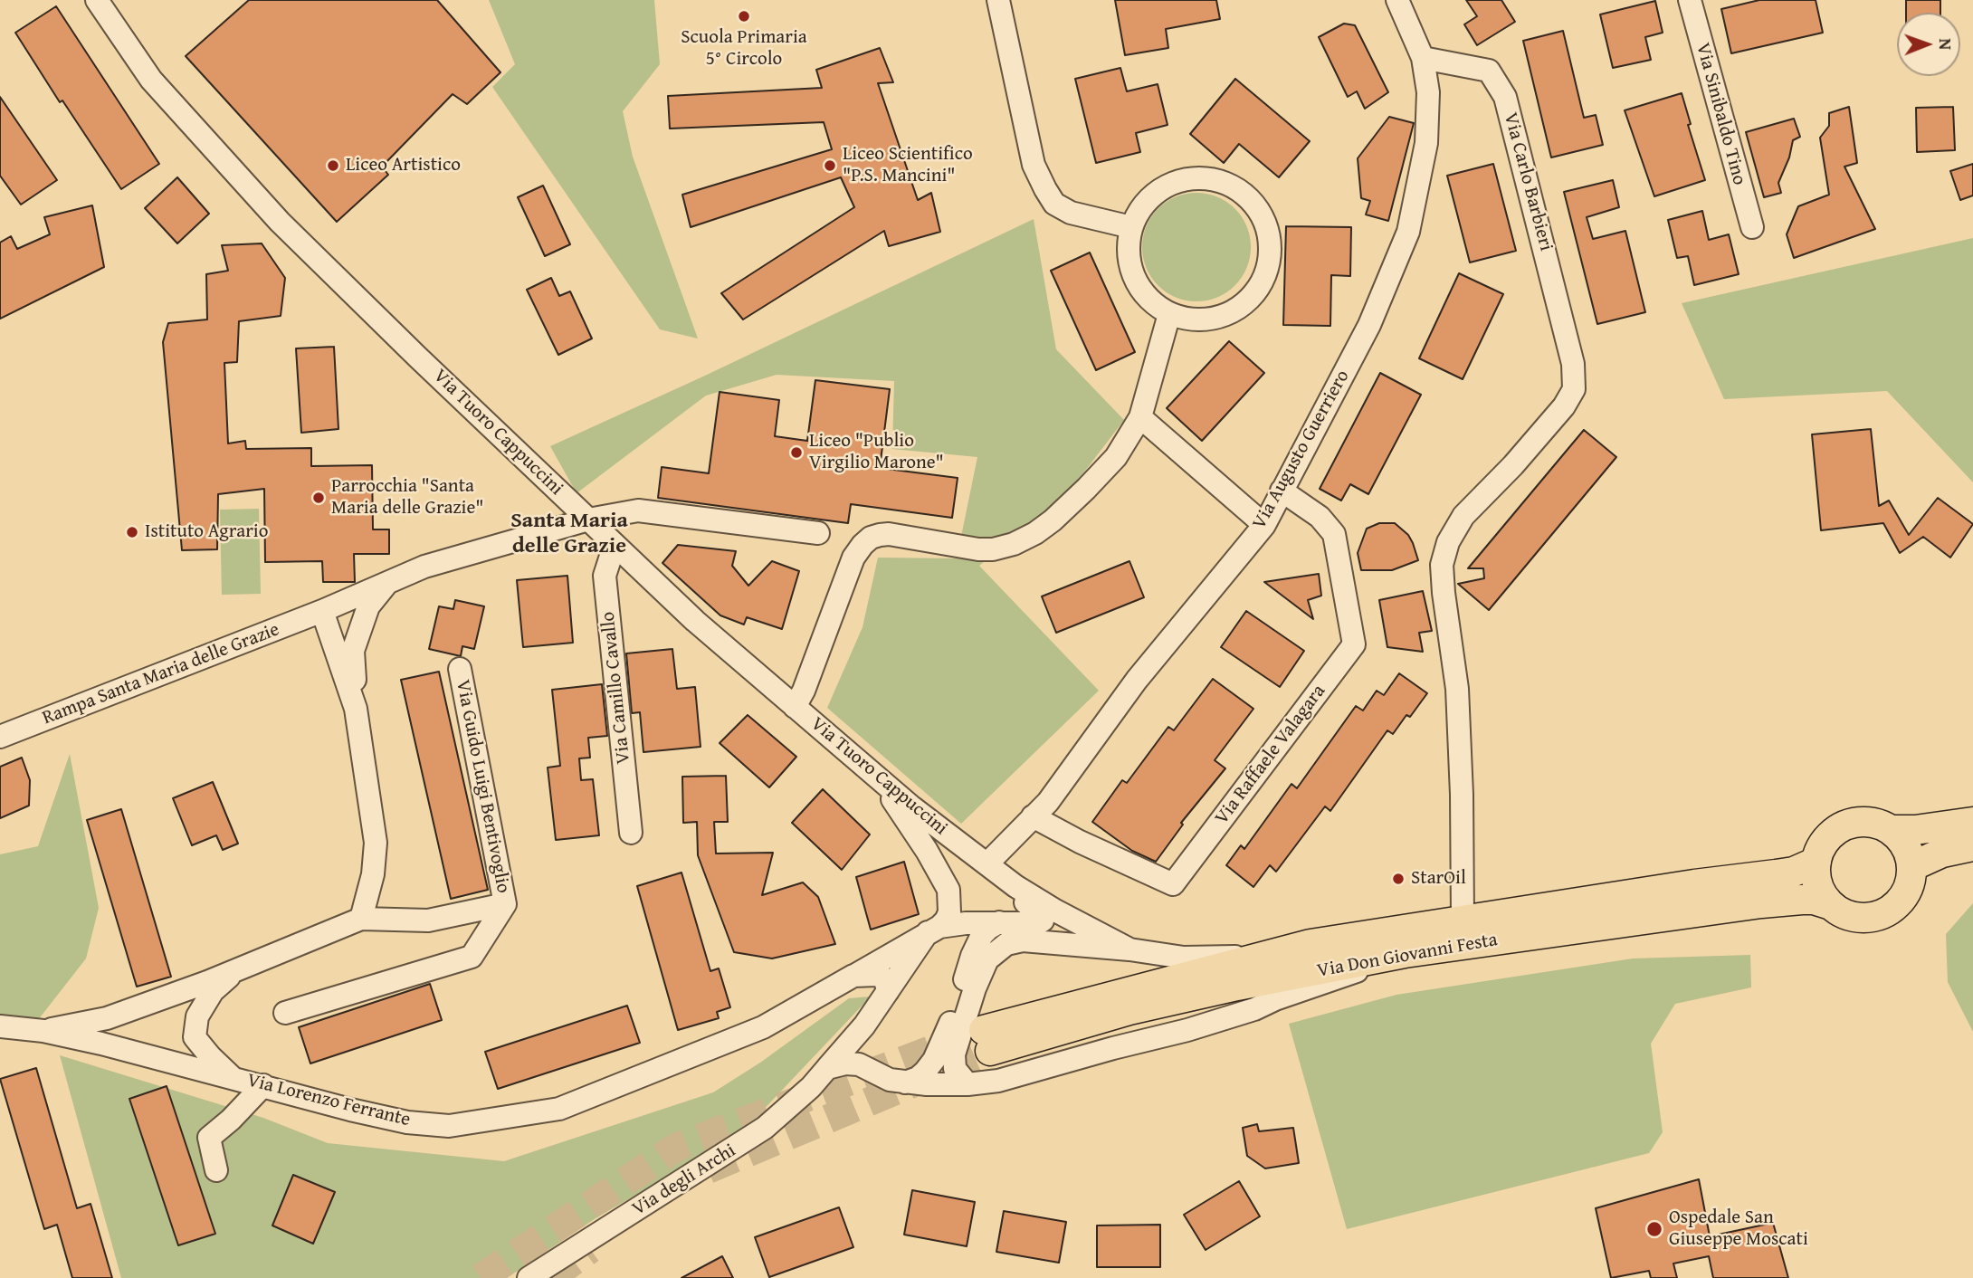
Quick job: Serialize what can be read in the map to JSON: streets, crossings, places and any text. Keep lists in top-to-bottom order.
{
  "streets": {
    "main road": ["Via Don Giovanni Festa"],
    "street": [
      "Via Sinibaldo Tino",
      "Via Carlo Barbieri",
      "Via Tuoro Cappuccini",
      "Via Augusto Guerriero",
      "Rampa Santa Maria delle Grazie",
      "Via Camillo Cavallo",
      "Via Raffaele Valagara",
      "Via Guido Luigi Bentivoglio",
      "Via Lorenzo Ferrante",
      "Via degli Archi"
    ]
  },
  "crossings": [
    ["Via Carlo Barbieri", "Via Augusto Guerriero"],
    ["Via Carlo Barbieri", "Via Don Giovanni Festa"],
    ["Via Tuoro Cappuccini", "Via Augusto Guerriero"],
    ["Via Tuoro Cappuccini", "Rampa Santa Maria delle Grazie"],
    ["Via Tuoro Cappuccini", "Via Camillo Cavallo"],
    ["Via Tuoro Cappuccini", "Via degli Archi"],
    ["Via Augusto Guerriero", "Via Raffaele Valagara"],
    ["Via Lorenzo Ferrante", "Via degli Archi"]
  ],
  "districts": ["Santa Maria delle Grazie"],
  "places": [
    "Scuola Primaria 5° Circolo",
    "Liceo Artistico",
    "Liceo Scientifico \"P.S. Mancini\"",
    "Liceo \"Publio Virgilio Marone\"",
    "Parrocchia \"Santa Maria delle Grazie\"",
    "Istituto Agrario",
    "StarOil",
    "Ospedale San Giuseppe Moscati"
  ],
  "north": "right"
}
